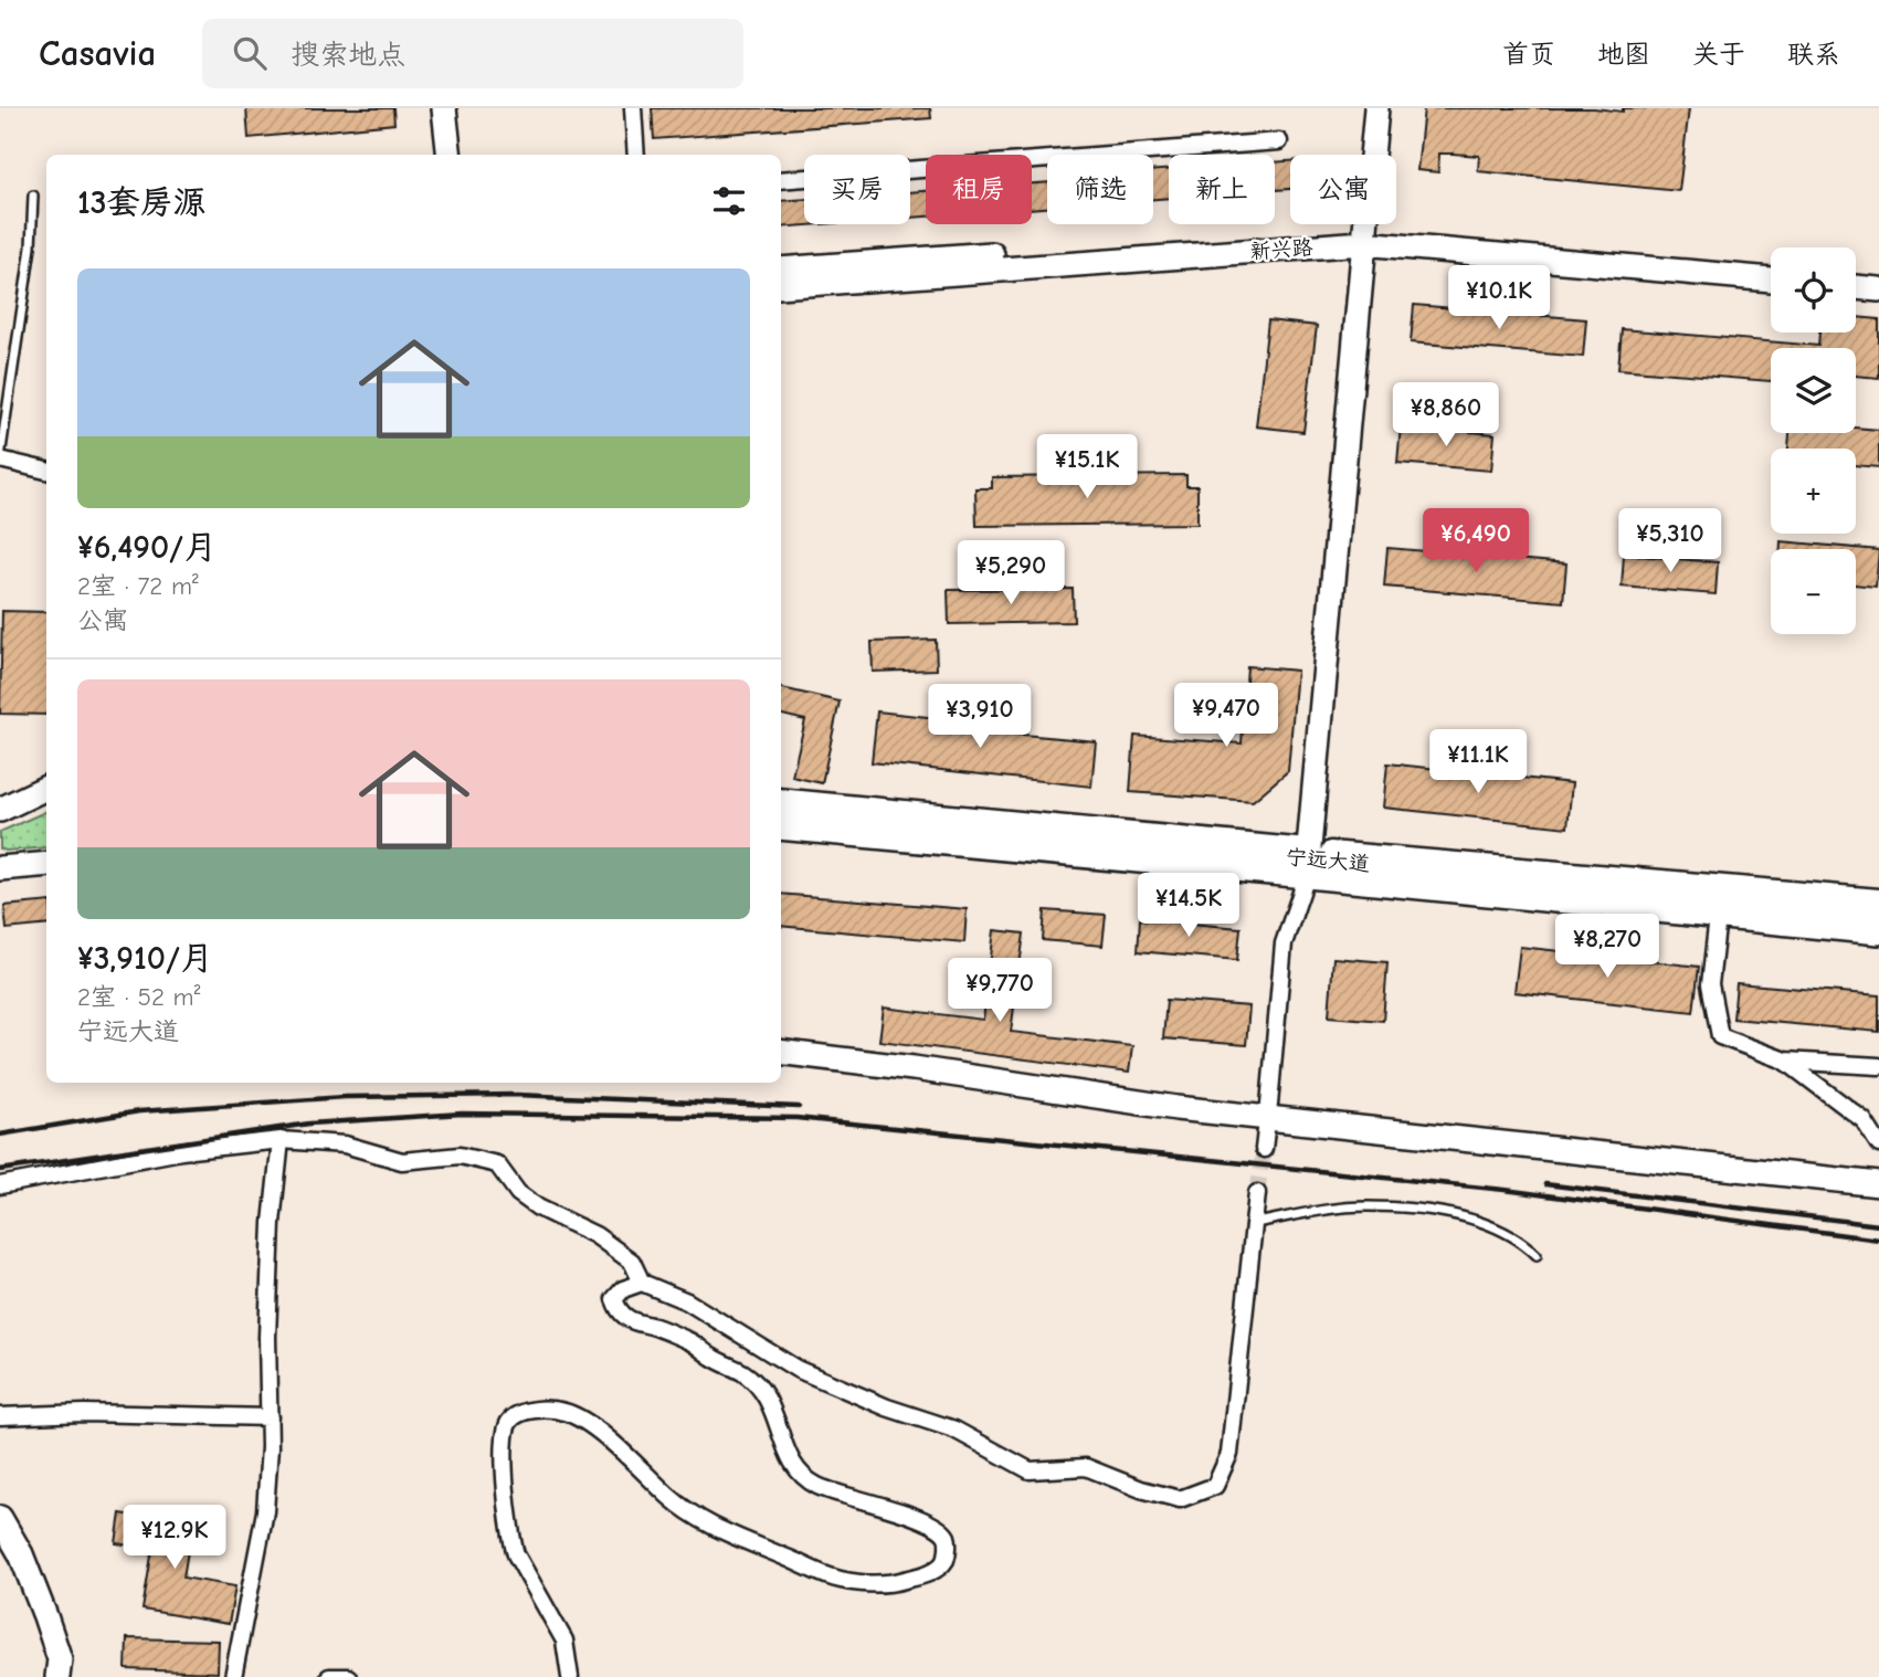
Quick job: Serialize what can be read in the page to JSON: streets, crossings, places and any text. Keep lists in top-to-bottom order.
{
  "streets": {
    "main road": ["新兴路", "宁远大道"]
  },
  "page": {
    "header": "Casavia",
    "search": "搜索地点",
    "nav": [
      "首页",
      "地图",
      "关于",
      "联系"
    ],
    "chip": [
      "买房",
      "租房",
      "筛选",
      "新上",
      "公寓"
    ],
    "heading": "13套房源",
    "map_buttons": ["+", "−"],
    "list": [
      {
        "name": "¥6,490/月",
        "note": "2室 · 72 m² · 公寓"
      },
      {
        "name": "¥3,910/月",
        "note": "2室 · 52 m² · 宁远大道"
      }
    ],
    "price": [
      "¥10.1K",
      "¥8,860",
      "¥15.1K",
      "¥6,490",
      "¥5,310",
      "¥5,290",
      "¥9,470",
      "¥3,910",
      "¥11.1K",
      "¥14.5K",
      "¥8,270",
      "¥9,770",
      "¥12.9K"
    ]
  }
}
